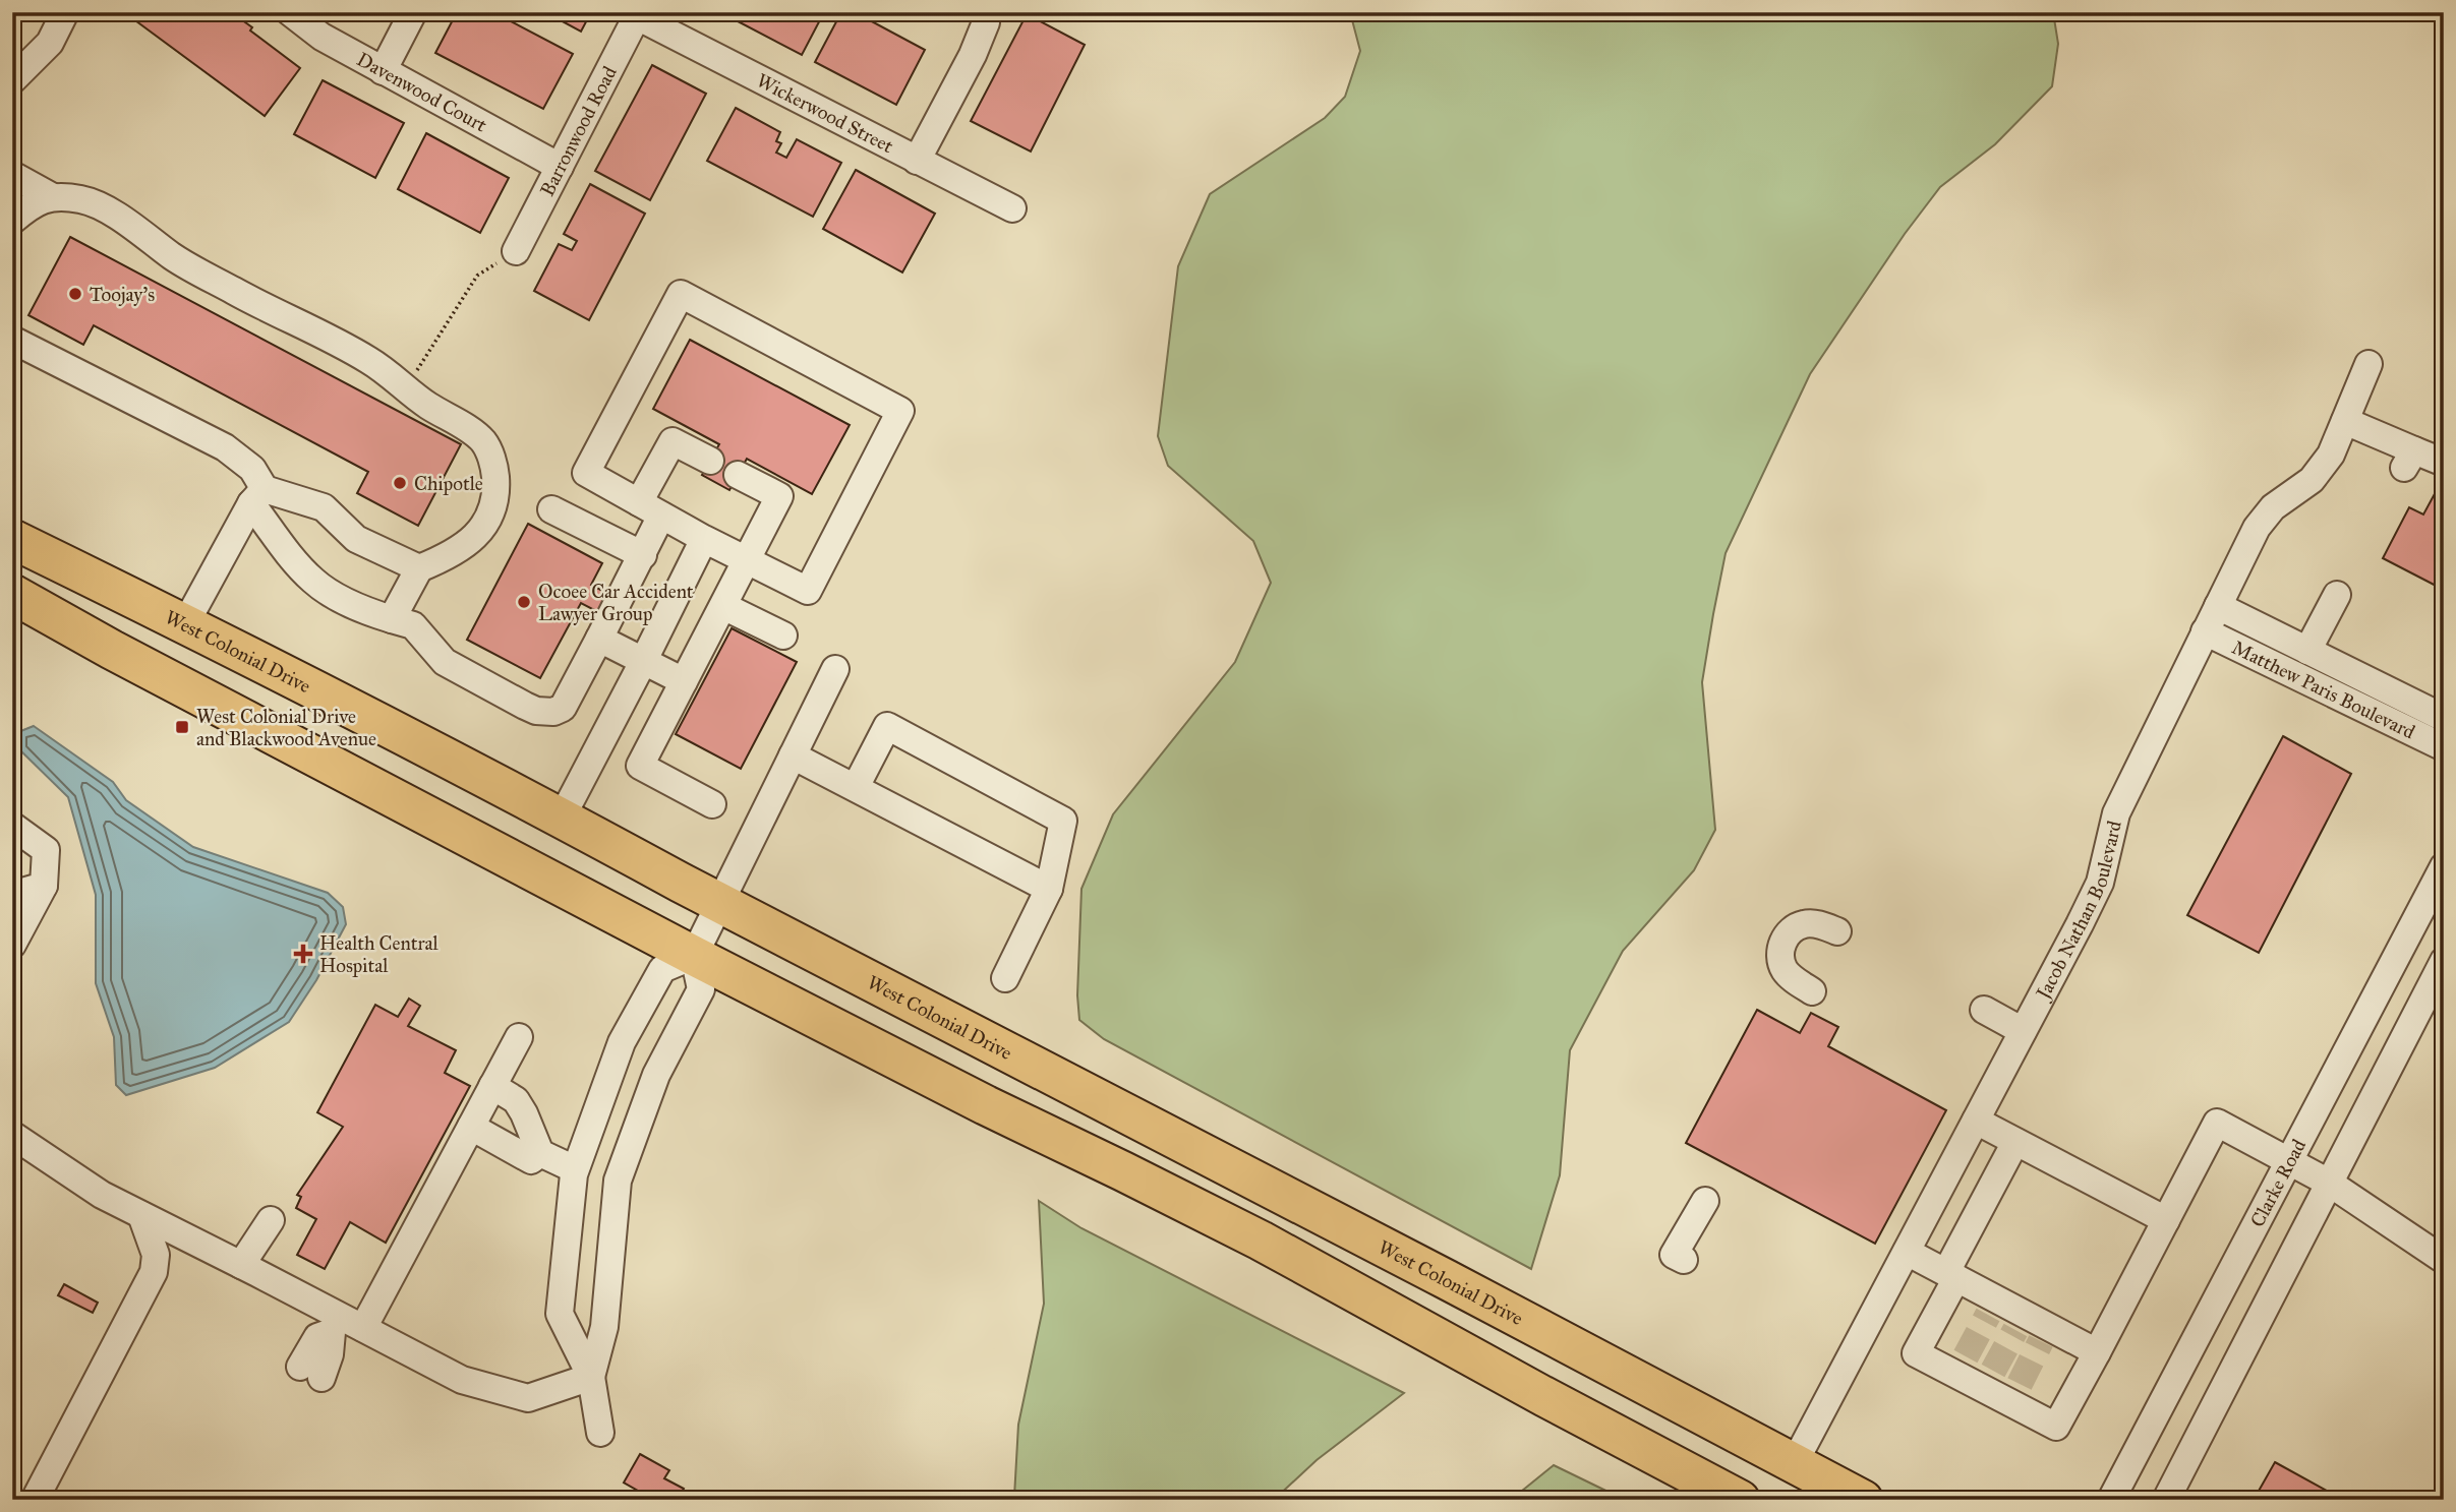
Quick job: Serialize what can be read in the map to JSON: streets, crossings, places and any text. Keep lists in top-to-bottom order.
{
  "streets": {
    "highway": ["West Colonial Drive"],
    "street": [
      "Davenwood Court",
      "Wickerwood Street",
      "Barronwood Road",
      "Matthew Paris Boulevard",
      "Jacob Nathan Boulevard",
      "Clarke Road"
    ]
  },
  "crossings": [
    ["Davenwood Court", "Barronwood Road"],
    ["Wickerwood Street", "Barronwood Road"],
    ["West Colonial Drive", "Jacob Nathan Boulevard"],
    ["Matthew Paris Boulevard", "Jacob Nathan Boulevard"]
  ],
  "places": {
    "other": ["Toojay's", "Chipotle", "Ocoee Car Accident Lawyer Group"],
    "transit": ["West Colonial Drive and Blackwood Avenue"],
    "health": ["Health Central Hospital"]
  }
}
